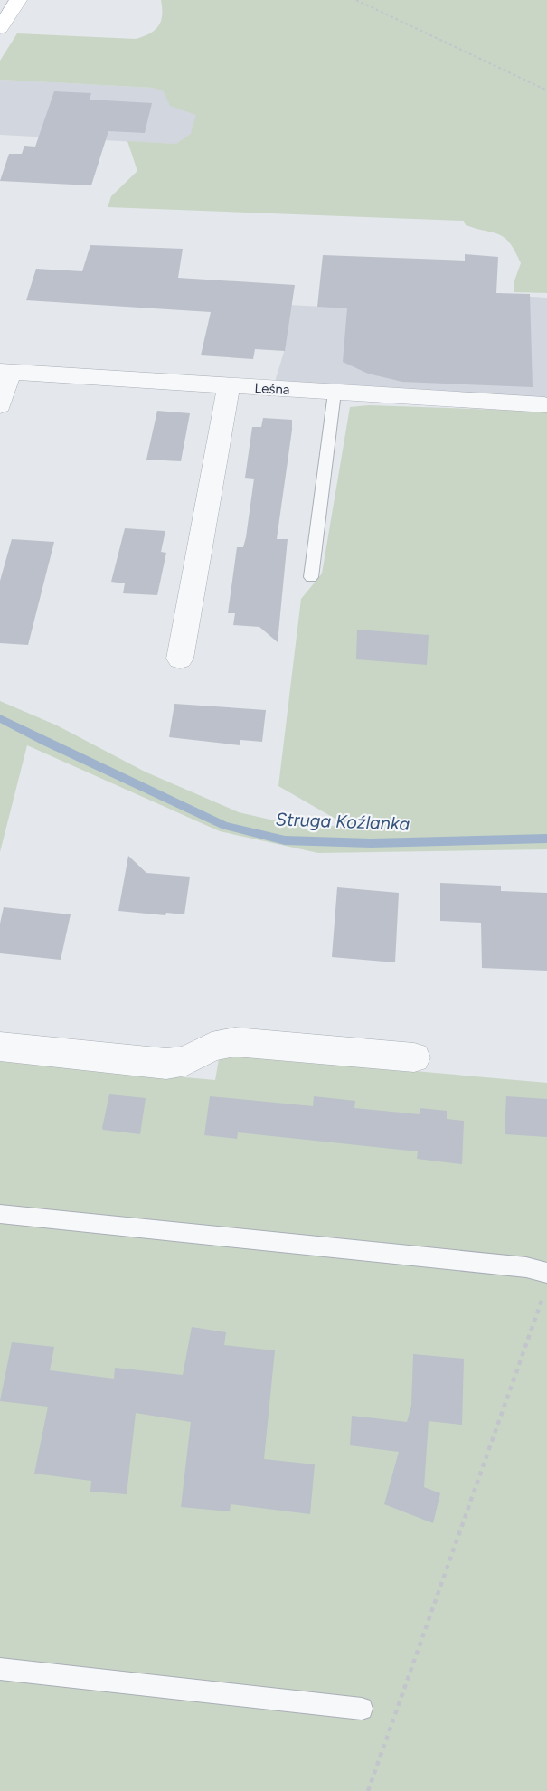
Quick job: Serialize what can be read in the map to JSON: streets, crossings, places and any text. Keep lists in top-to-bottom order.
{
  "streets": {
    "street": ["Leśna"]
  },
  "water": ["Struga Koźlanka"]
}
